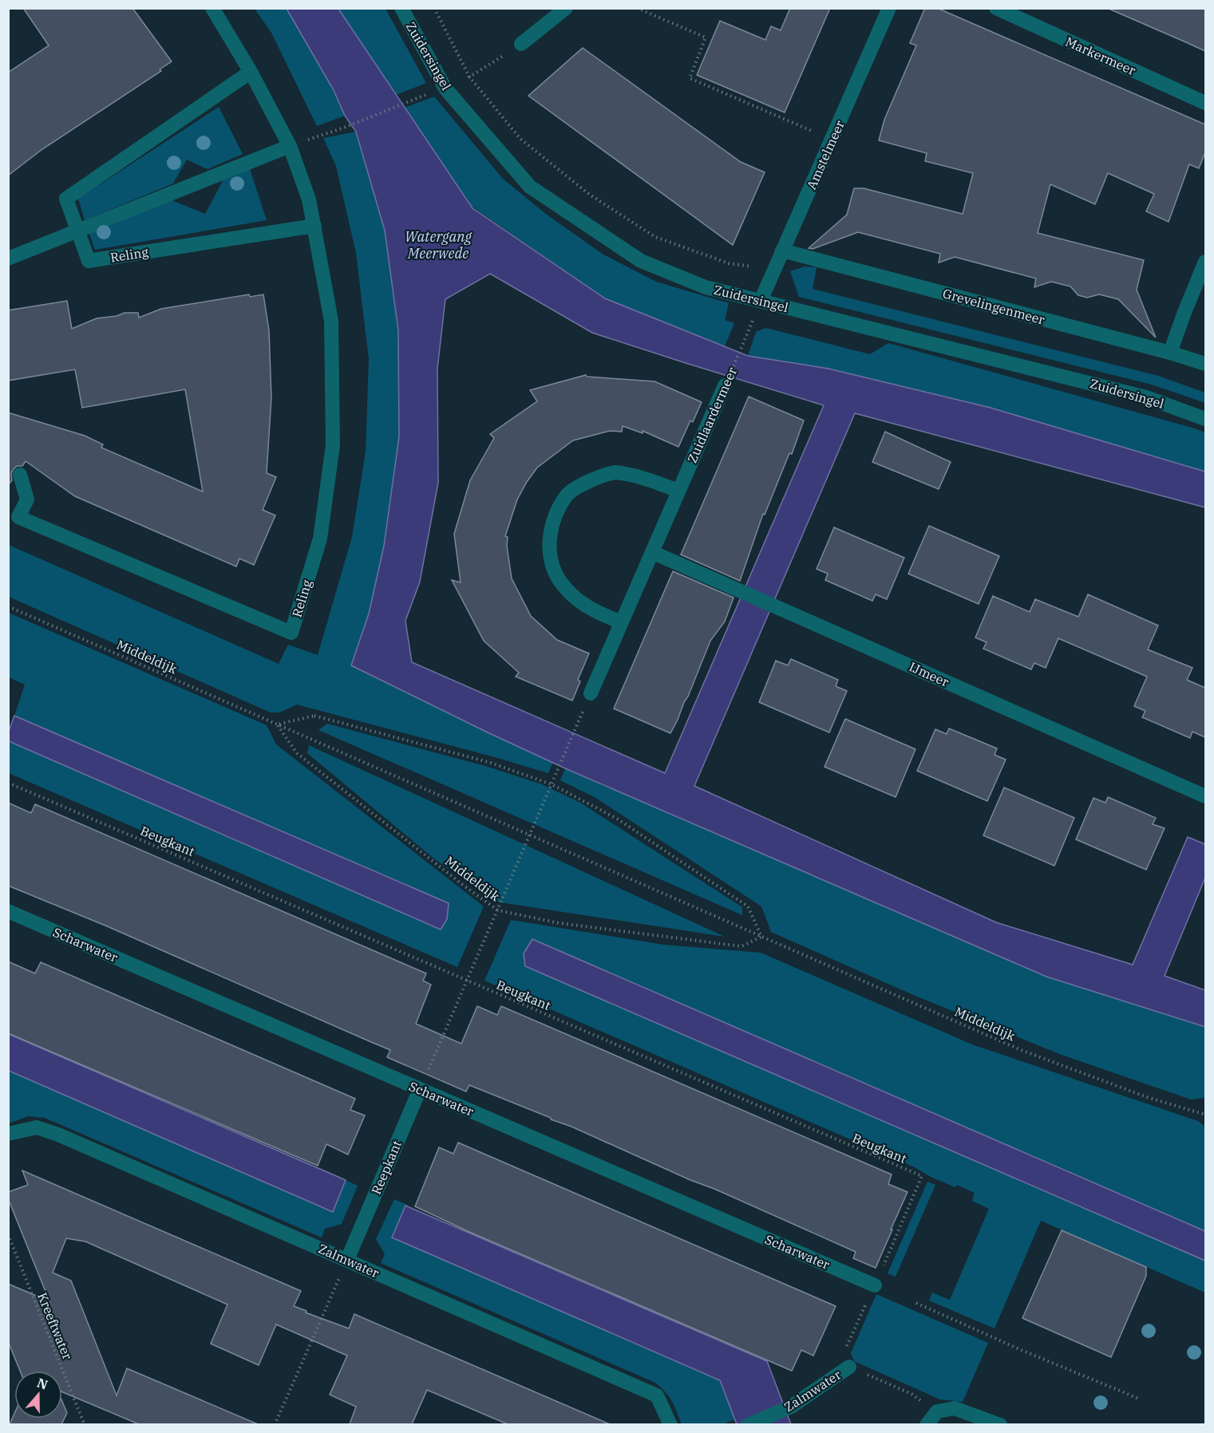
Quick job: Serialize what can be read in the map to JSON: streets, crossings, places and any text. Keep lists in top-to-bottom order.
{
  "streets": {
    "street": [
      "Zuidersingel",
      "Markermeer",
      "Amstelmeer",
      "Reling",
      "Grevelingenmeer",
      "Zuidlaardermeer",
      "IJmeer",
      "Scharwater",
      "Reepkant",
      "Zalmwater"
    ],
    "path": ["Middeldijk", "Beugkant", "Kreeftwater"]
  },
  "crossings": [
    ["Zuidersingel", "Amstelmeer"],
    ["Amstelmeer", "Grevelingenmeer"],
    ["Zuidlaardermeer", "IJmeer"],
    ["Beugkant", "Scharwater"],
    ["Scharwater", "Reepkant"],
    ["Reepkant", "Zalmwater"]
  ],
  "water": ["Watergang Meerwede"],
  "north": "top"
}
